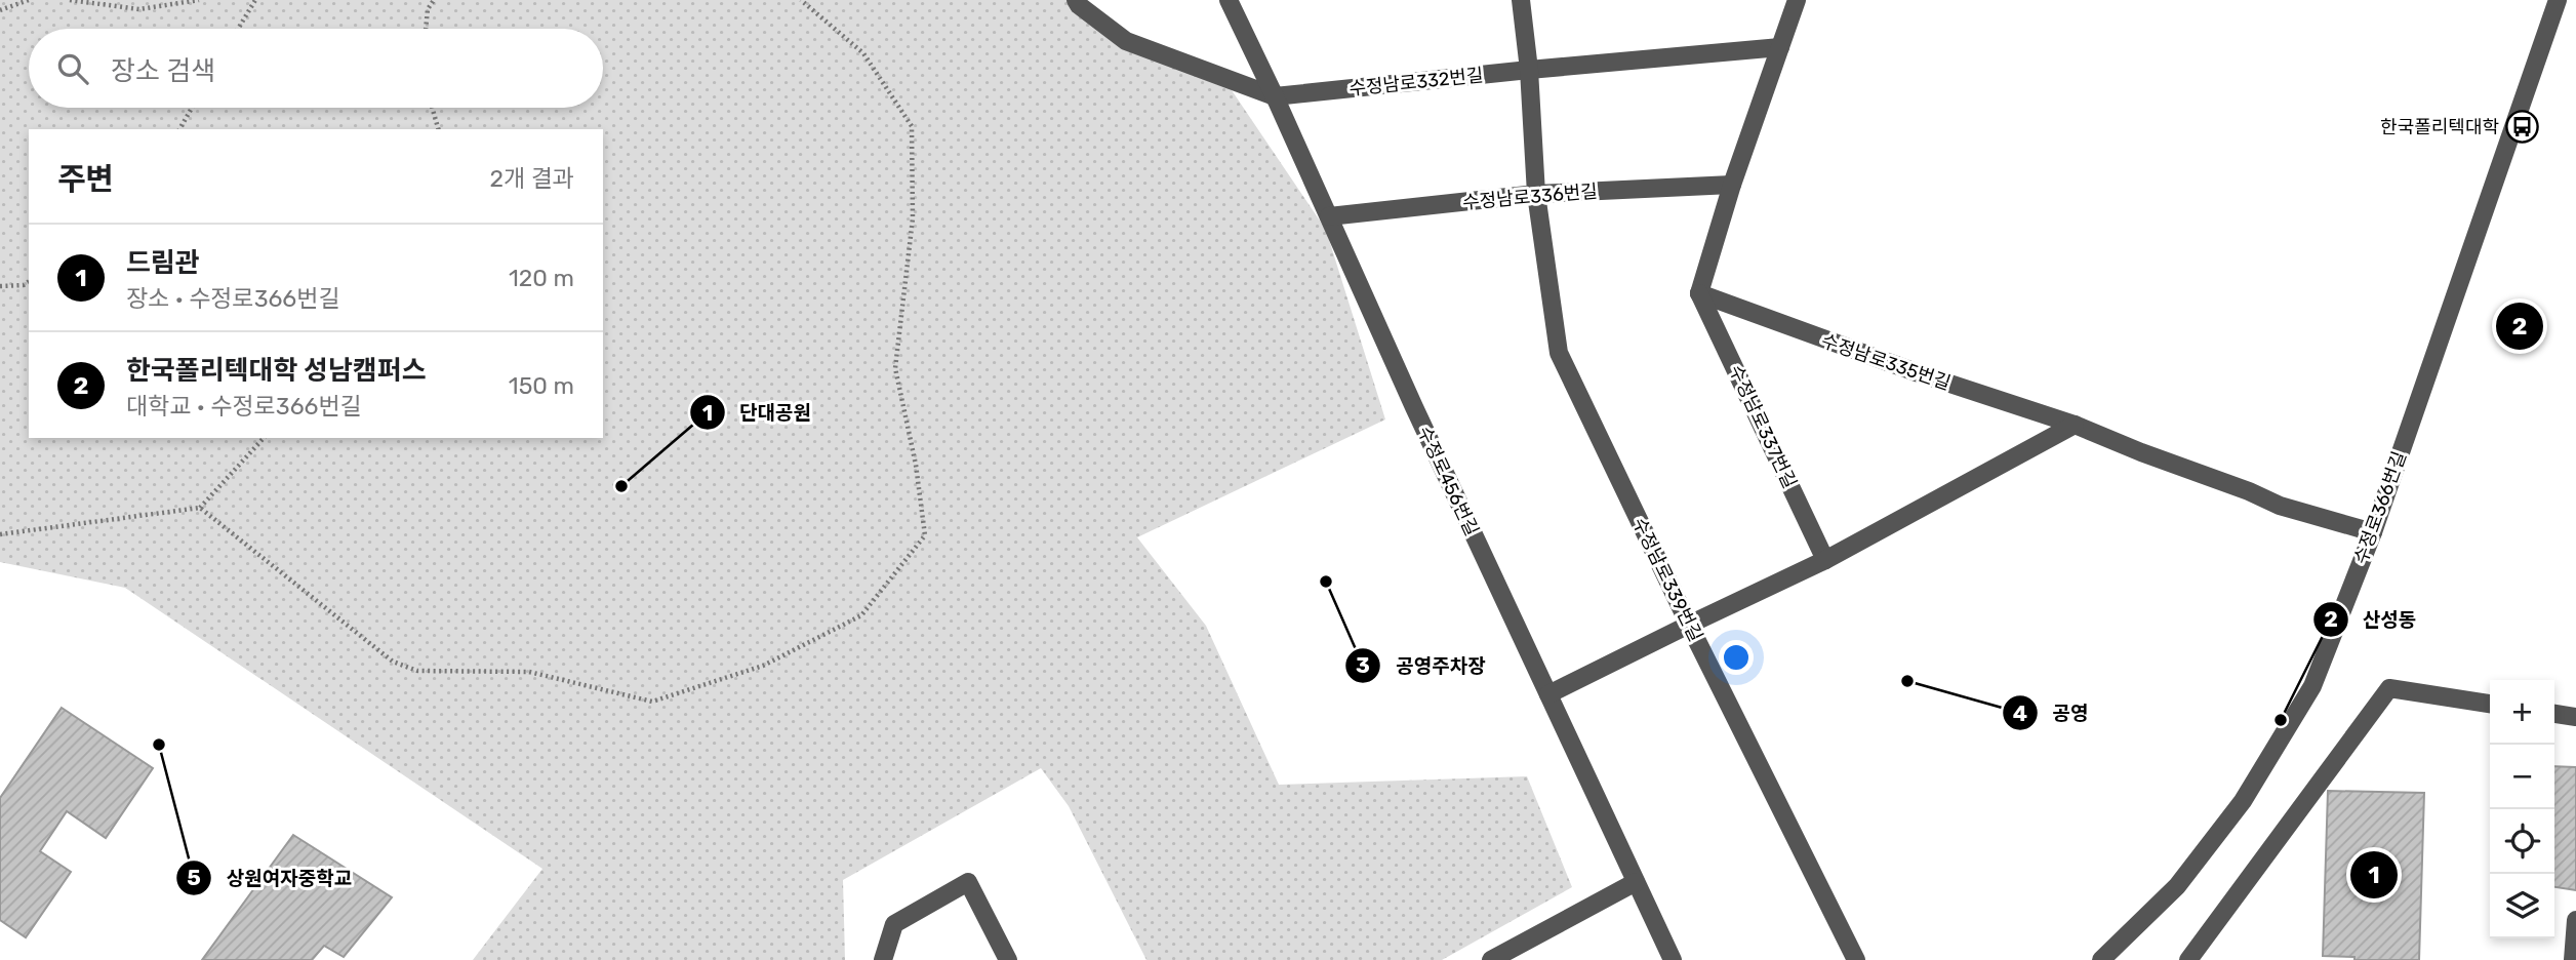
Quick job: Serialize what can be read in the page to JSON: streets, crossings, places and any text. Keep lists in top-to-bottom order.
{
  "streets": {
    "street": [
      "수정남로332번길",
      "수정남로336번길",
      "수정남로335번길",
      "수정남로337번길",
      "수정로456번길",
      "수정로366번길",
      "수정남로339번길"
    ]
  },
  "crossings": [
    ["수정남로332번길", "수정로456번길"],
    ["수정남로332번길", "수정남로339번길"],
    ["수정남로336번길", "수정로456번길"],
    ["수정남로336번길", "수정남로339번길"],
    ["수정남로335번길", "수정남로337번길"],
    ["수정남로335번길", "수정로366번길"]
  ],
  "places": {
    "bus stop": ["한국폴리텍대학"],
    "other": [
      "단대공원",
      "공영주차장",
      "공영",
      "산성동",
      "상원여자중학교"
    ]
  },
  "page": {
    "search": "장소 검색",
    "heading": ["주변", "2개 결과"],
    "list": [
      {
        "mark": "1",
        "name": "드림관",
        "note": "장소 · 수정로366번길",
        "value": "120 m"
      },
      {
        "mark": "2",
        "name": "한국폴리텍대학 성남캠퍼스",
        "note": "대학교 · 수정로366번길",
        "value": "150 m"
      }
    ],
    "pins": ["2", "1"],
    "map_buttons": ["+", "−"]
  }
}
